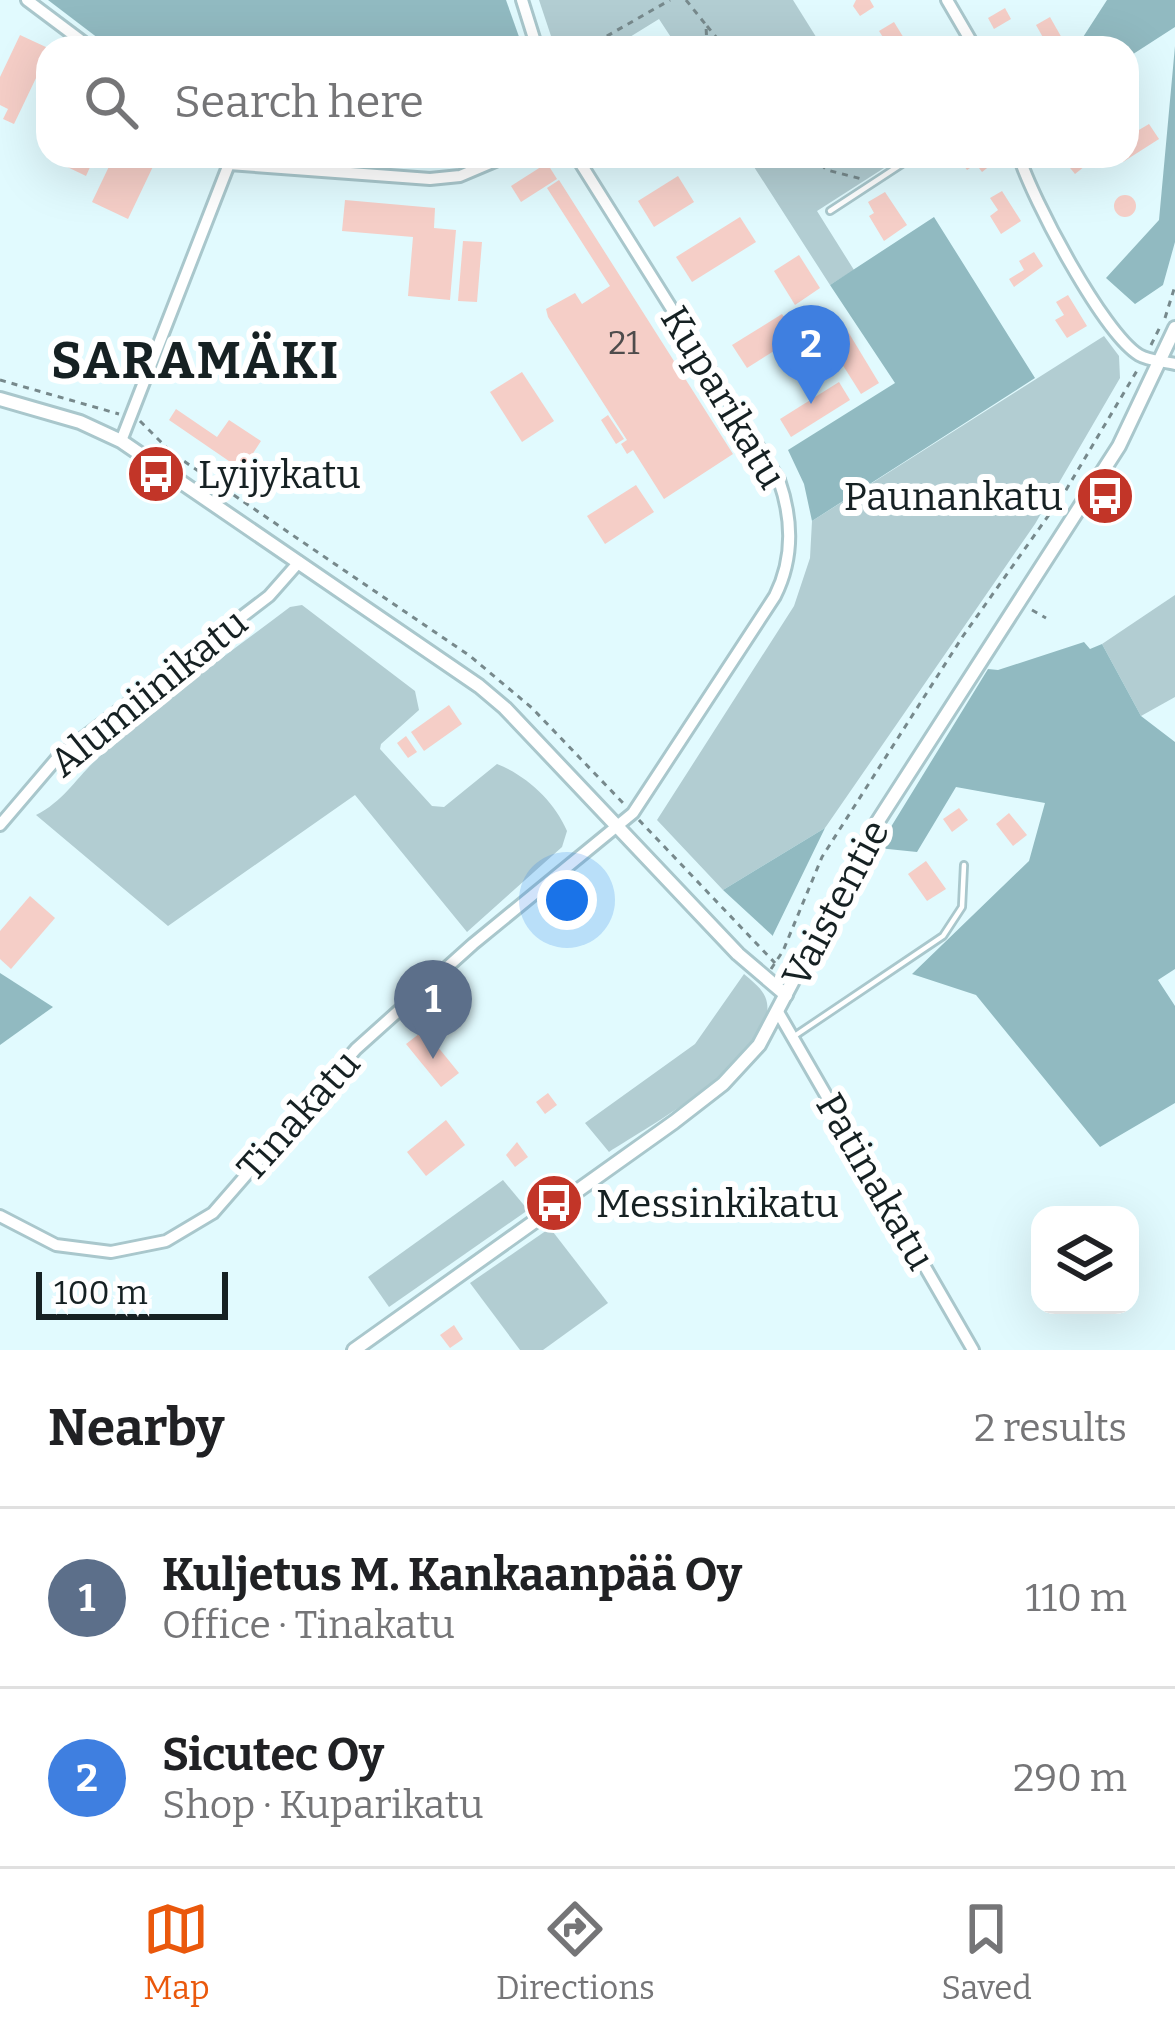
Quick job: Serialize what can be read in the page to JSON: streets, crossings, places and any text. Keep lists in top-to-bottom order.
{
  "streets": {
    "street": [
      "Kuparikatu",
      "Alumiinikatu",
      "Vaistentie",
      "Tinakatu",
      "Patinakatu"
    ]
  },
  "crossings": [
    ["Kuparikatu", "Tinakatu"],
    ["Vaistentie", "Patinakatu"]
  ],
  "districts": ["SARAMÄKI"],
  "places": {
    "bus stop": ["Lyijykatu", "Paunankatu", "Messinkikatu"]
  },
  "house_numbers": ["21"],
  "scale_bar": "100 m",
  "page": {
    "search": "Search here",
    "pins": ["2", "1"],
    "scale": "100 m",
    "heading": ["Nearby", "2 results"],
    "list": [
      {
        "mark": "1",
        "name": "Kuljetus M. Kankaanpää Oy",
        "note": "Office · Tinakatu",
        "value": "110 m"
      },
      {
        "mark": "2",
        "name": "Sicutec Oy",
        "note": "Shop · Kuparikatu",
        "value": "290 m"
      }
    ],
    "nav": ["Map", "Directions", "Saved"]
  }
}
